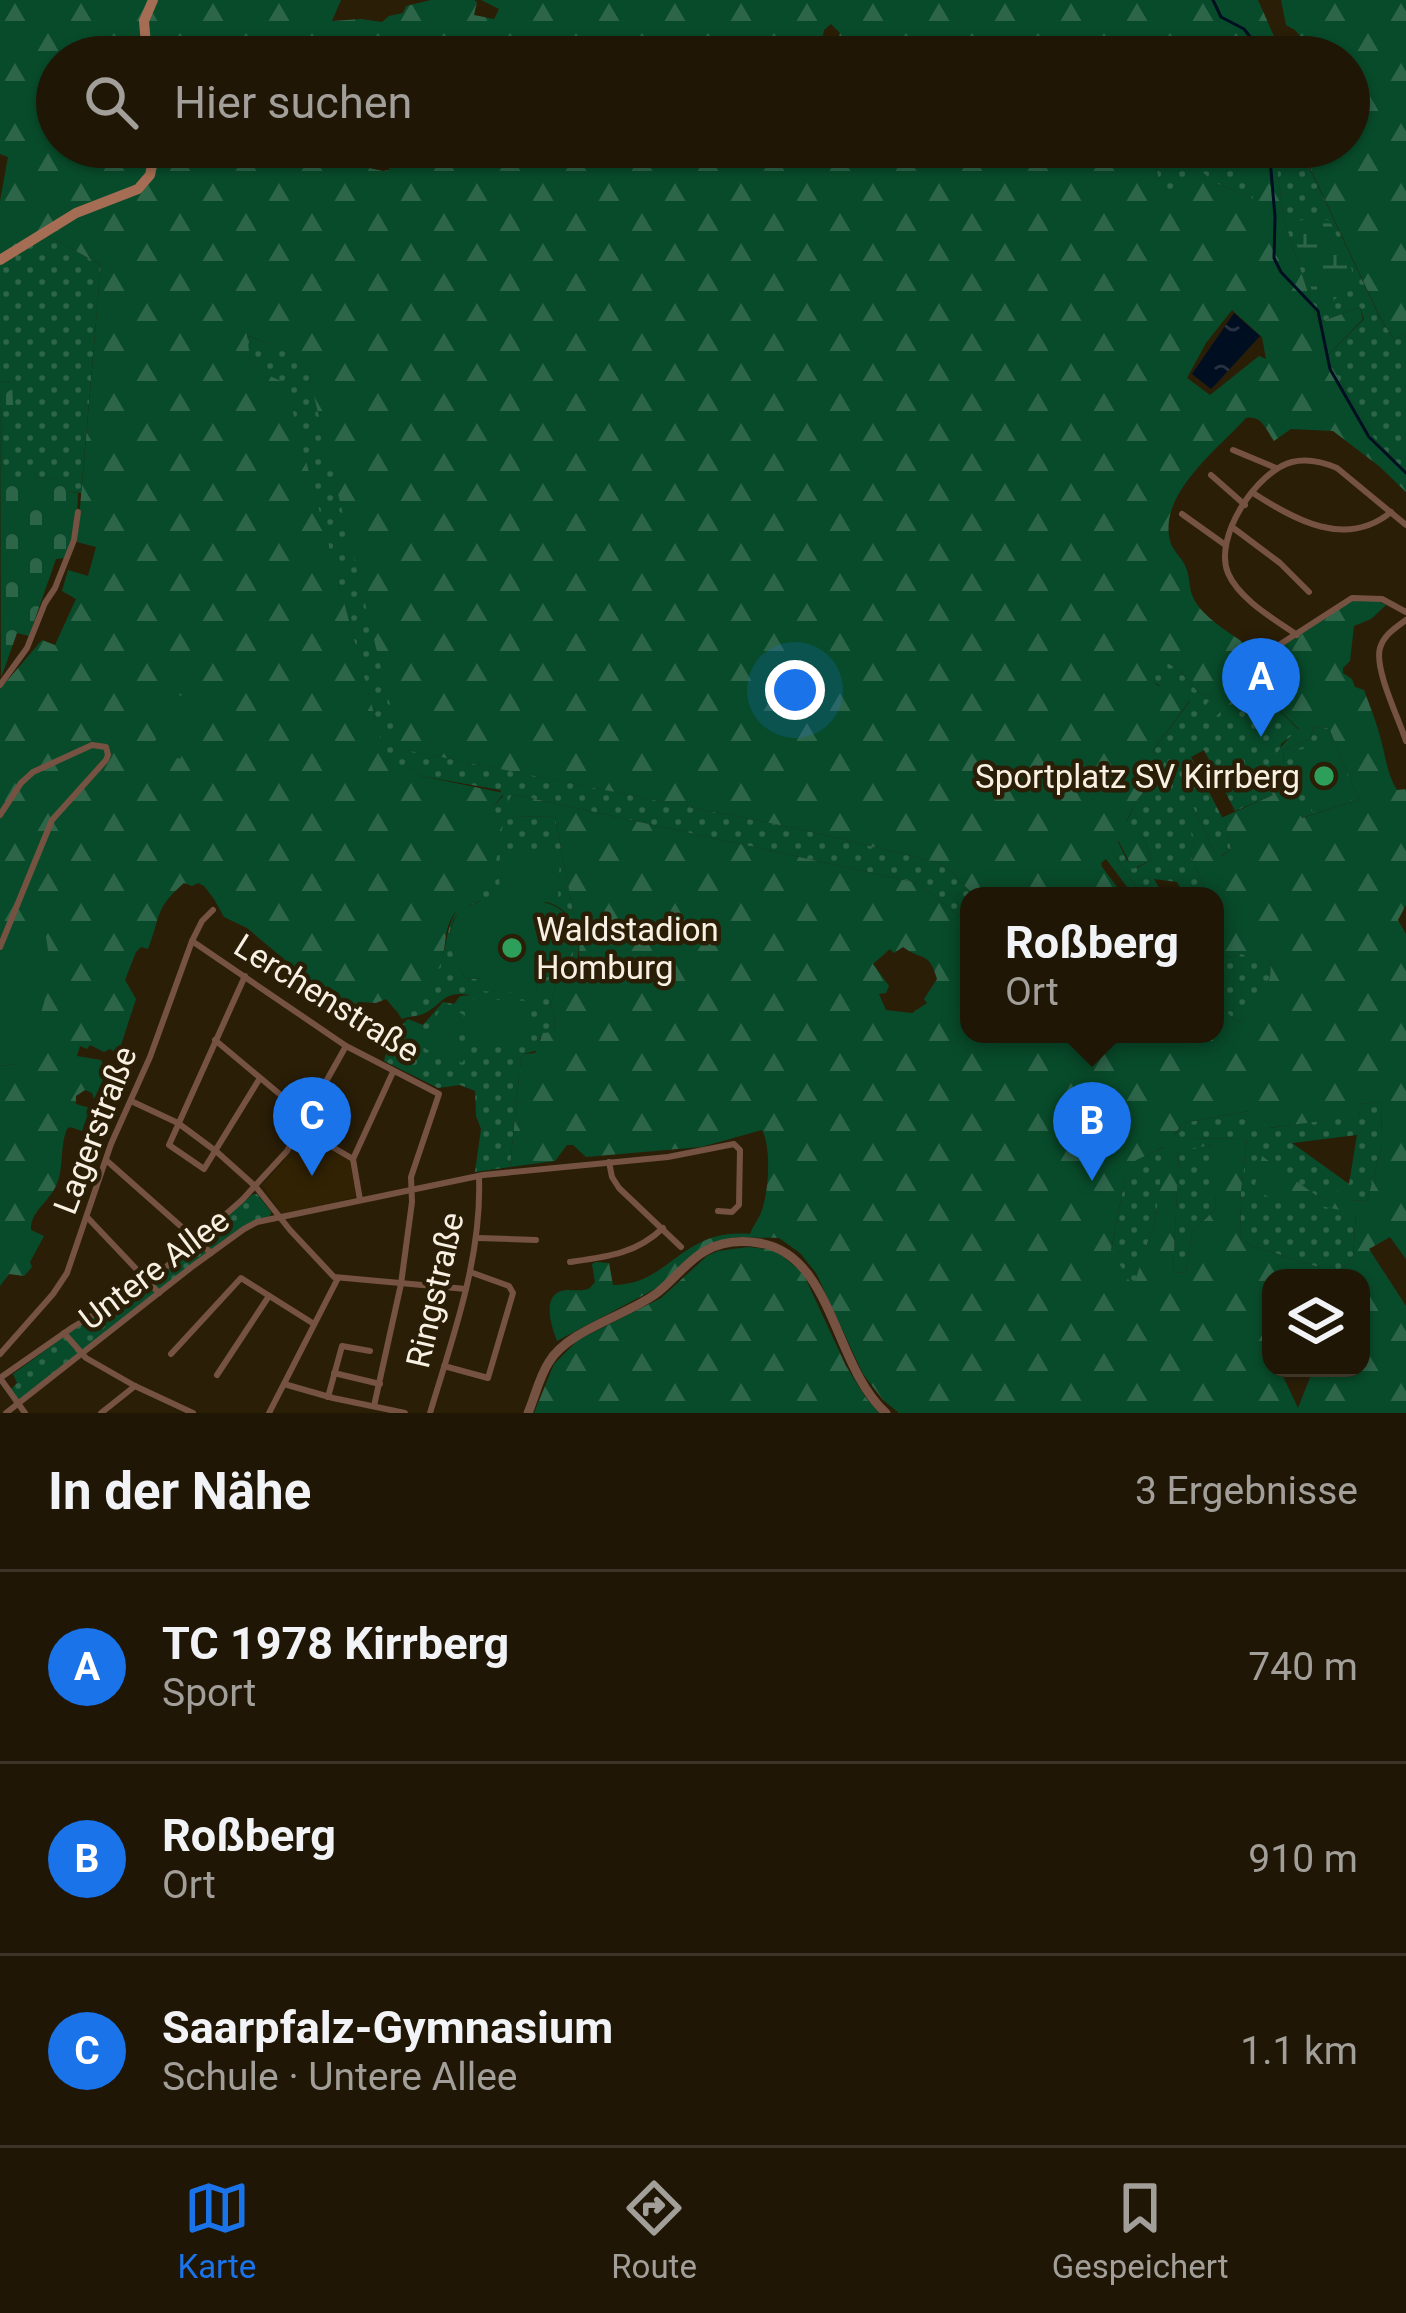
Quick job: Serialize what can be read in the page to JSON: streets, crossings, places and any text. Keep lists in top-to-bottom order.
{
  "streets": {
    "street": [
      "Lerchenstraße",
      "Lagerstraße",
      "Untere Allee",
      "Ringstraße"
    ]
  },
  "crossings": [
    ["Lerchenstraße", "Lagerstraße"],
    ["Lerchenstraße", "Untere Allee"],
    ["Untere Allee", "Ringstraße"]
  ],
  "places": ["Sportplatz SV Kirrberg", "Waldstadion Homburg"],
  "page": {
    "search": "Hier suchen",
    "pins": ["A", "C", "B"],
    "popup": ["Roßberg", "Ort"],
    "heading": ["In der Nähe", "3 Ergebnisse"],
    "list": [
      {
        "mark": "A",
        "name": "TC 1978 Kirrberg",
        "note": "Sport",
        "value": "740 m"
      },
      {
        "mark": "B",
        "name": "Roßberg",
        "note": "Ort",
        "value": "910 m"
      },
      {
        "mark": "C",
        "name": "Saarpfalz-Gymnasium",
        "note": "Schule · Untere Allee",
        "value": "1.1 km"
      }
    ],
    "nav": ["Karte", "Route", "Gespeichert"]
  }
}
